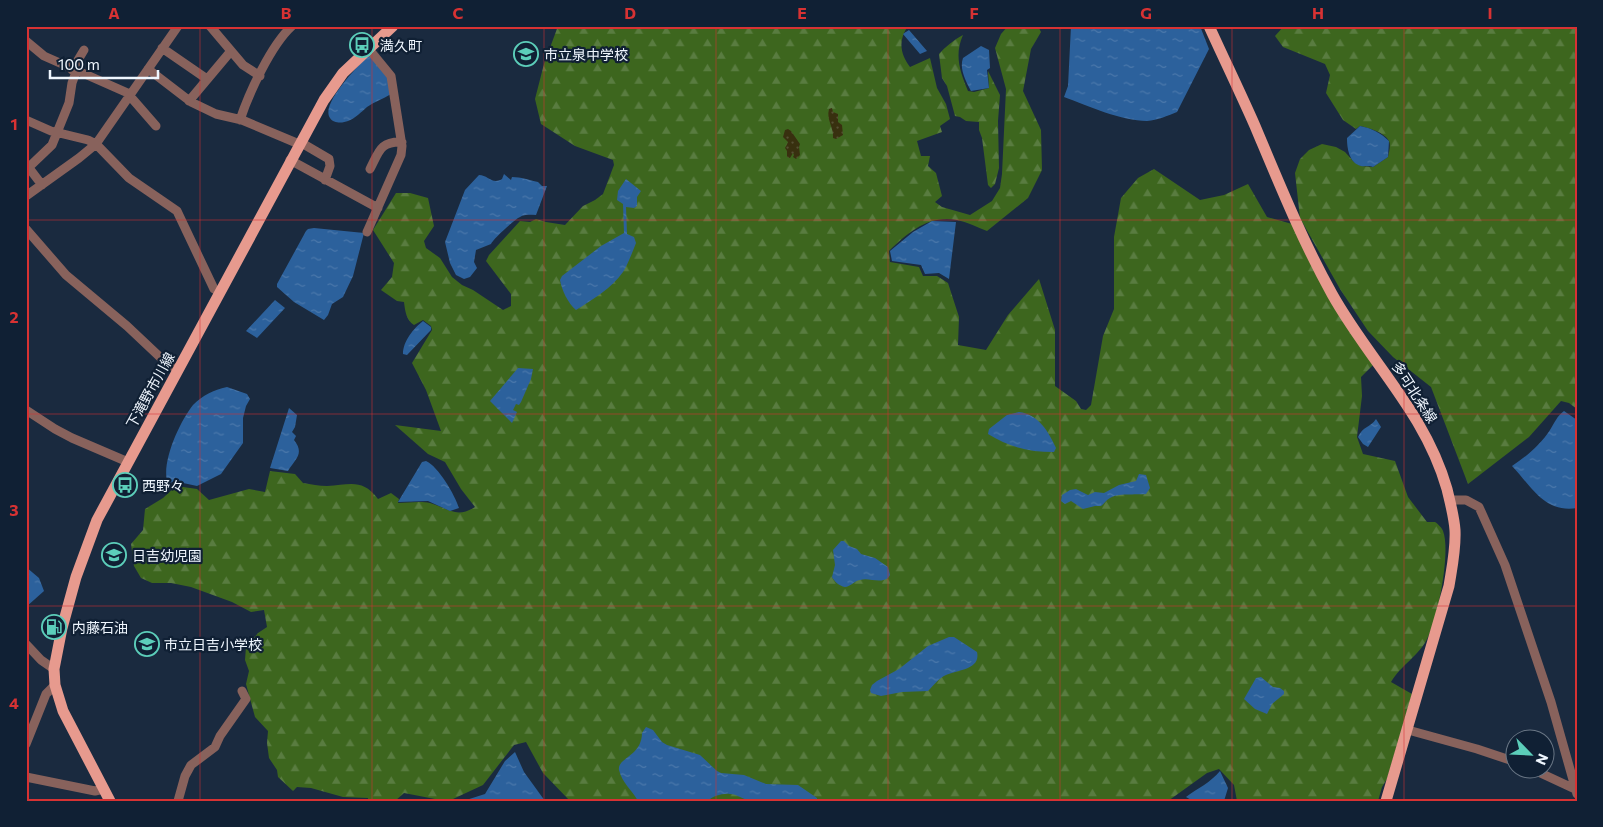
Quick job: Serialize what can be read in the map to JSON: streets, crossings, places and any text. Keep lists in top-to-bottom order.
{
  "streets": {
    "main road": ["下滝野市川線", "多可北条線"]
  },
  "places": {
    "bus stop": ["満久町", "西野々"],
    "school or university": ["市立泉中学校", "日吉幼児園", "市立日吉小学校"],
    "fuel station": ["内藤石油"]
  },
  "scale_bar": "100 m",
  "north": "bottom right",
  "grid": {
    "columns": [
      "A",
      "B",
      "C",
      "D",
      "E",
      "F",
      "G",
      "H",
      "I"
    ],
    "rows": [
      "1",
      "2",
      "3",
      "4"
    ]
  }
}
